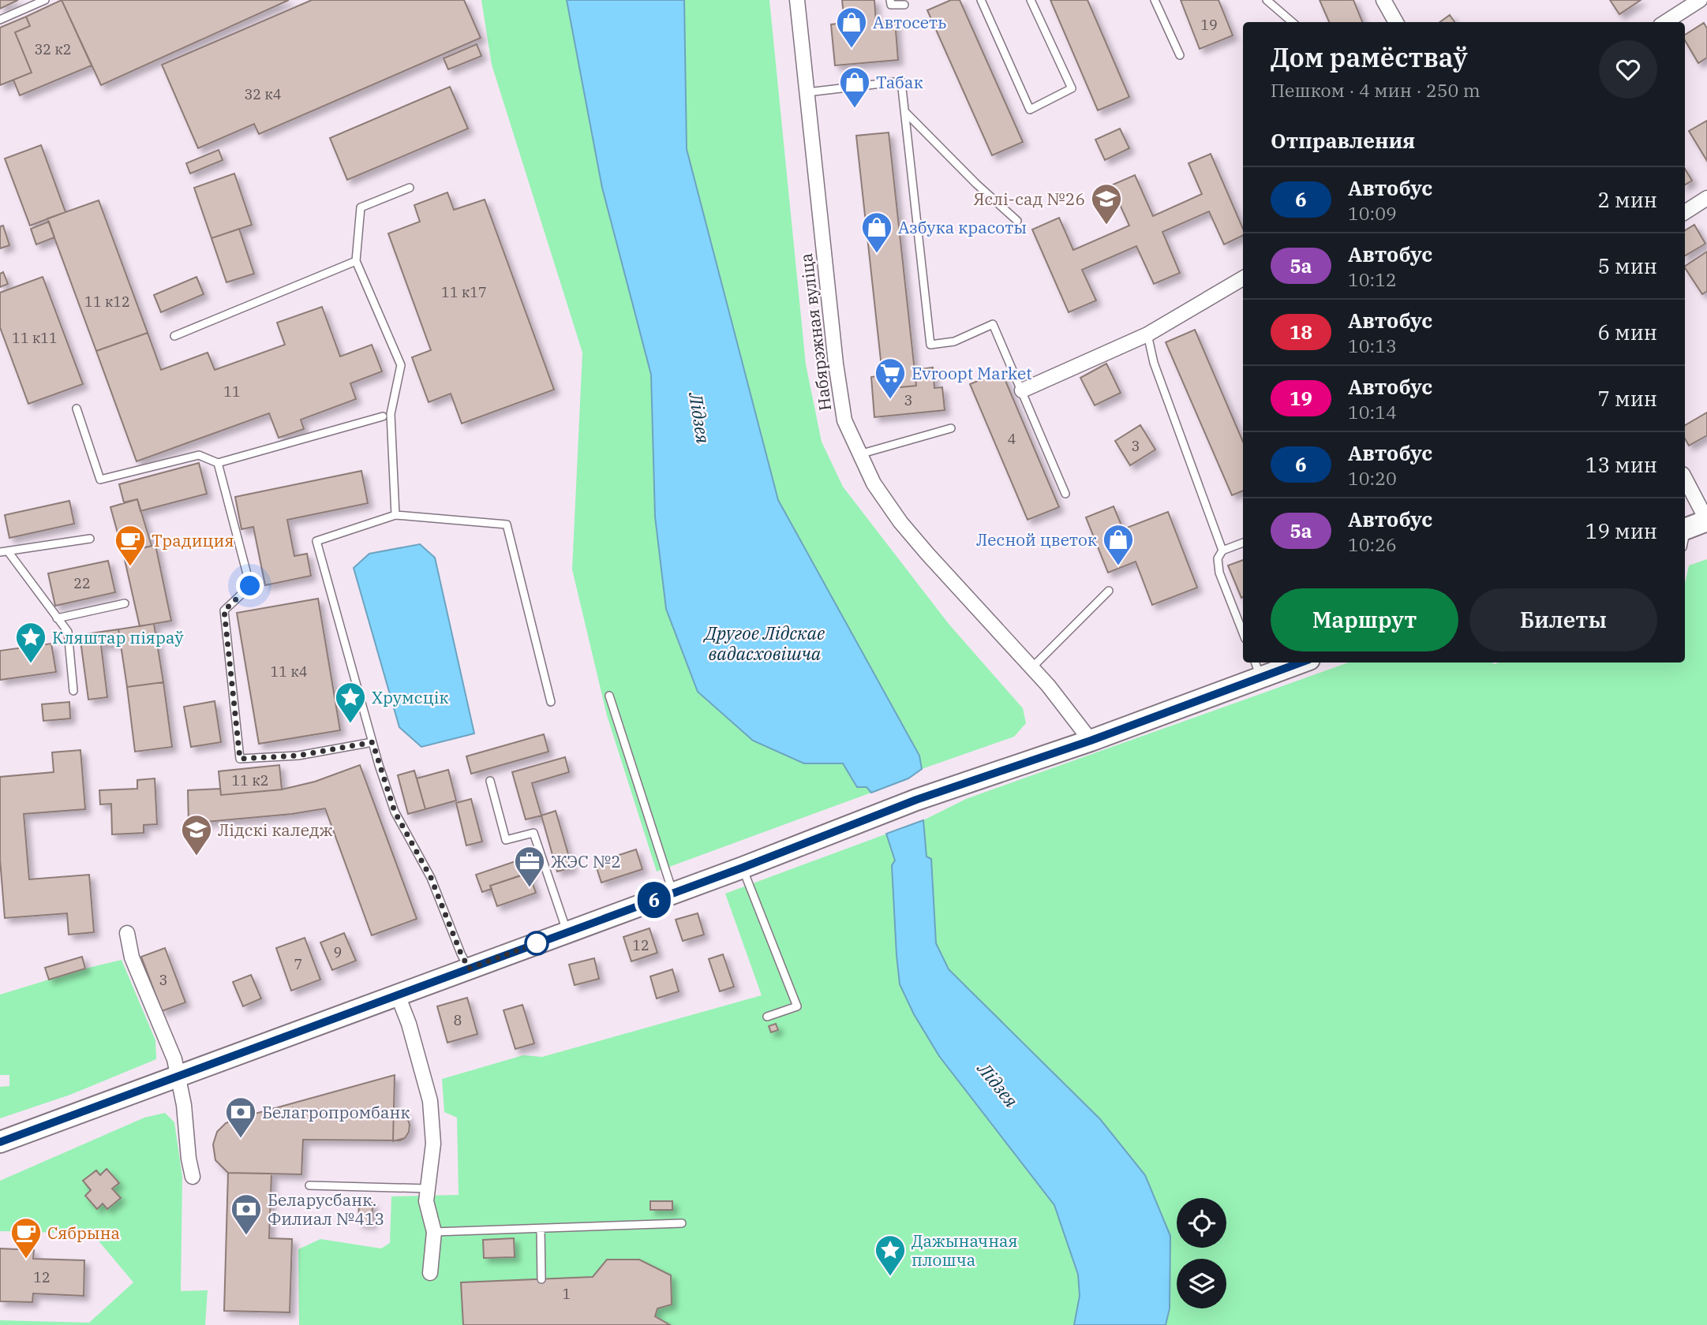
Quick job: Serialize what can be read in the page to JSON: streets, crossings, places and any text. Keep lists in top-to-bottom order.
{
  "streets": {
    "street": ["Набярэжная вуліца"]
  },
  "water": ["Лідзея", "Другое Лідскае вадасховішча"],
  "places": {
    "shop": [
      "Автосеть",
      "Табак",
      "Азбука красоты",
      "Лесной цветок"
    ],
    "school or university": ["Яслі-сад №26", "Лідскі каледж"],
    "supermarket": ["Evroopt Market"],
    "cafe": ["Традиция", "Сябрына"],
    "place": ["Кляштар піяраў", "Хрумсцік", "Дажыначная плошча"],
    "office": ["ЖЭС №2"],
    "bank": ["Белагропромбанк", "Беларусбанк. Филиал №413"]
  },
  "lines": ["bus line 6"],
  "house_numbers": [
    "19",
    "32 к2",
    "32 к4",
    "11 к17",
    "11 к12",
    "11 к11",
    "11",
    "3",
    "4",
    "3",
    "22",
    "11 к4",
    "11 к2",
    "12",
    "9",
    "7",
    "3",
    "8",
    "12",
    "1"
  ],
  "page": {
    "on_map": "6",
    "heading": [
      ["Дом рамёстваў", "Пешком · 4 мин · 250 m"],
      "Отправления"
    ],
    "list": [
      {
        "mark": "6",
        "name": "Автобус",
        "note": "10:09",
        "value": "2 мин"
      },
      {
        "mark": "5а",
        "name": "Автобус",
        "note": "10:12",
        "value": "5 мин"
      },
      {
        "mark": "18",
        "name": "Автобус",
        "note": "10:13",
        "value": "6 мин"
      },
      {
        "mark": "19",
        "name": "Автобус",
        "note": "10:14",
        "value": "7 мин"
      },
      {
        "mark": "6",
        "name": "Автобус",
        "note": "10:20",
        "value": "13 мин"
      },
      {
        "mark": "5а",
        "name": "Автобус",
        "note": "10:26",
        "value": "19 мин"
      }
    ],
    "buttons": ["Маршрут", "Билеты"]
  }
}
